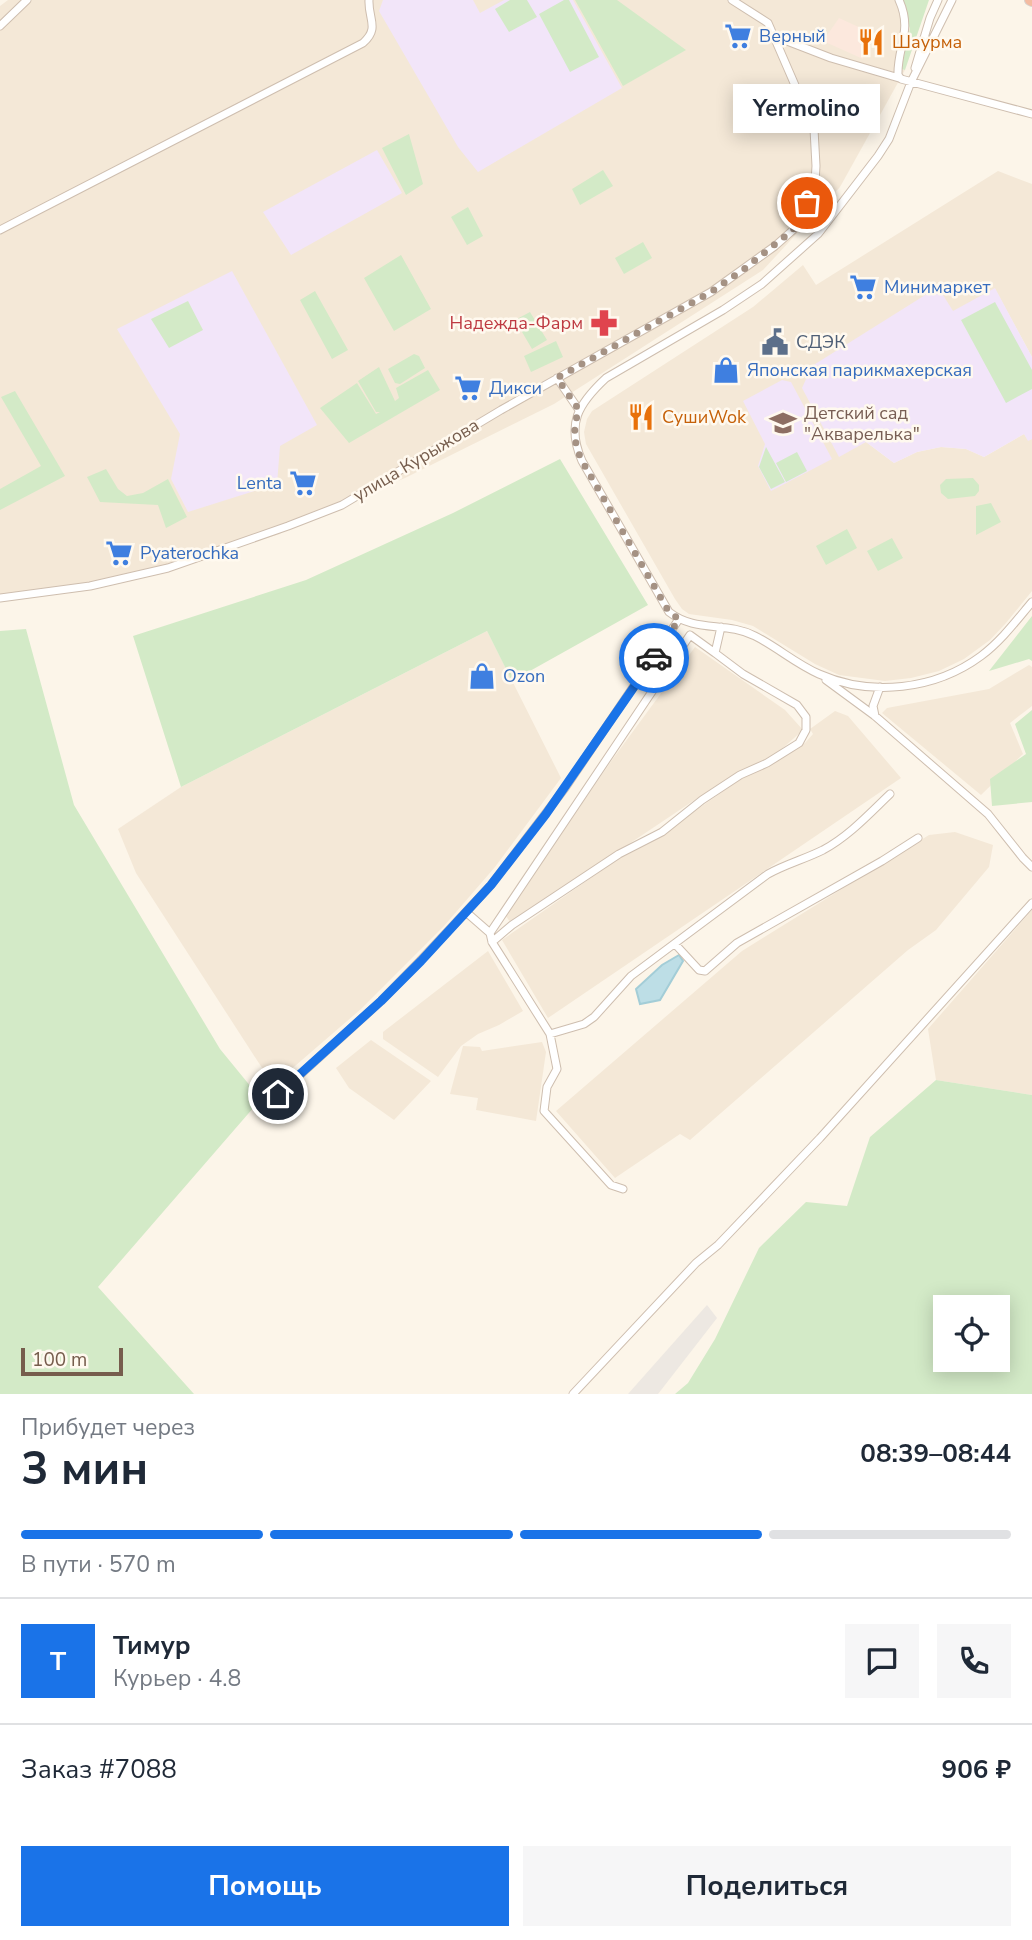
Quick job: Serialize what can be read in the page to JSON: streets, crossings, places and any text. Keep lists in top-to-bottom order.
{
  "streets": {
    "street": ["улица Курыжова"]
  },
  "places": {
    "supermarket": [
      "Верный",
      "Минимаркет",
      "Дикси",
      "Lenta",
      "Pyaterochka"
    ],
    "restaurant": ["Шаурма", "СушиWok"],
    "other": ["Yermolino"],
    "pharmacy": ["Надежда-Фарм"],
    "public building": ["СДЭК"],
    "shop": ["Японская парикмахерская", "Ozon"],
    "school or university": ["Детский сад \"Акварелька\""]
  },
  "scale_bar": "100 m",
  "page": {
    "bubble": "Yermolino",
    "scale": "100 m",
    "heading": ["3 мин", "Прибудет через", "08:39–08:44"],
    "panel": [
      "Тимур",
      "Курьер · 4.8",
      "Заказ #7088",
      "906 ₽"
    ],
    "bar": "В пути · 570 m",
    "round": "Т",
    "buttons": ["Помощь", "Поделиться"]
  }
}
